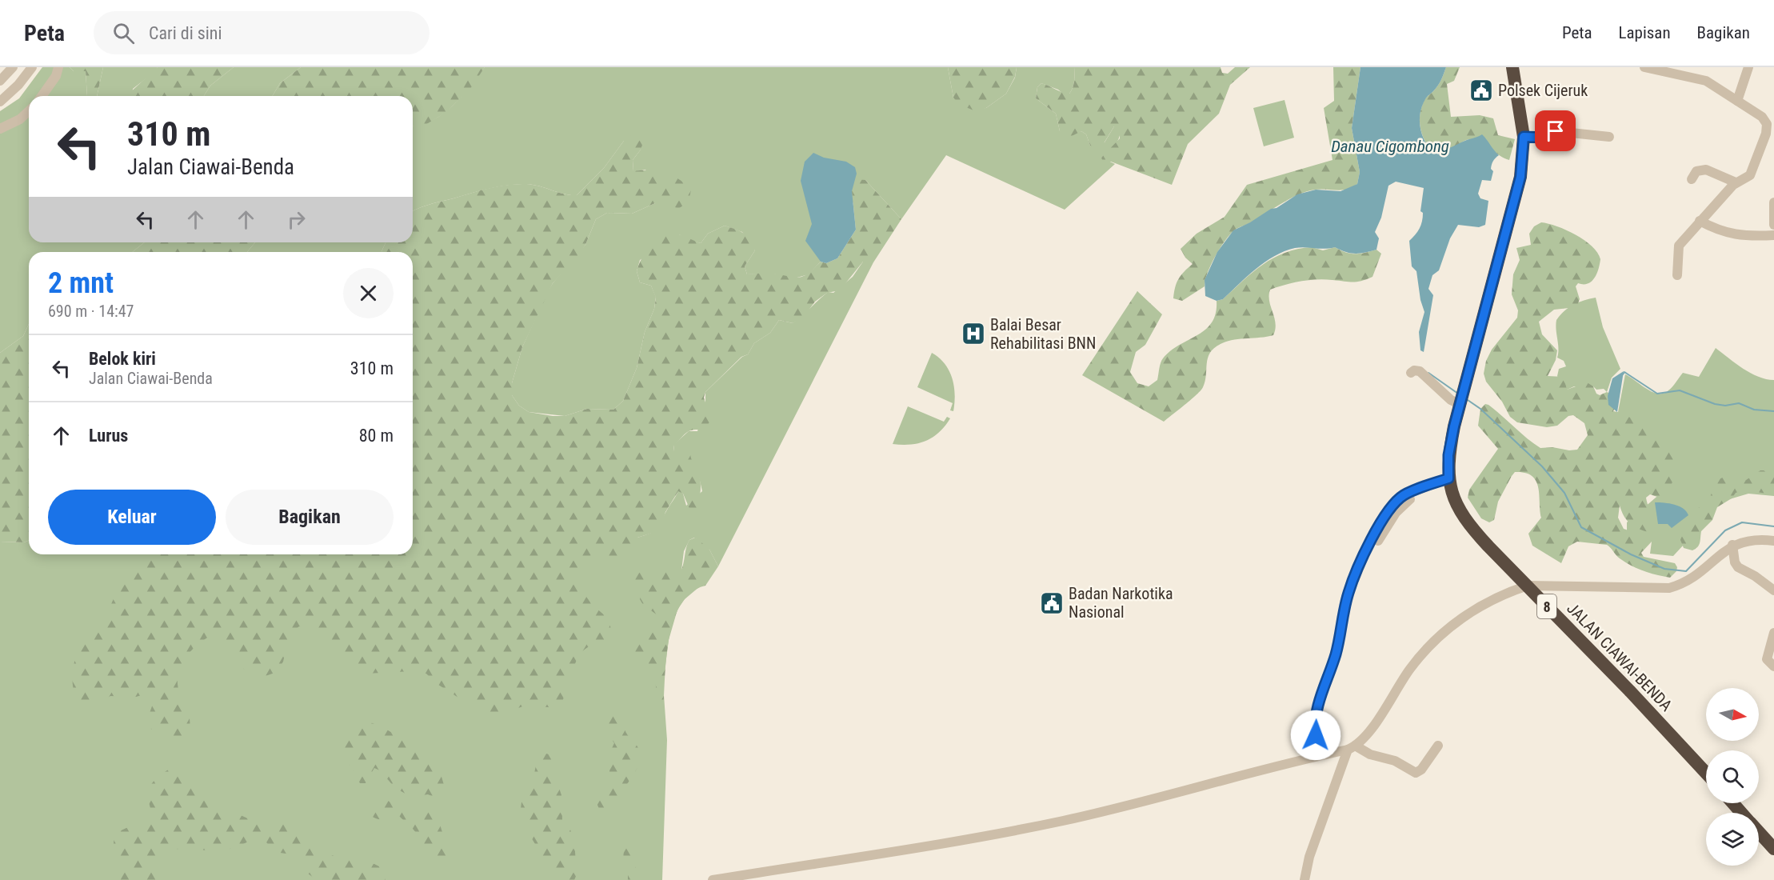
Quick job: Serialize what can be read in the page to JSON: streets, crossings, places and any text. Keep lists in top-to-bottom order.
{
  "streets": {
    "highway": ["8", "JALAN CIAWAI-BENDA"]
  },
  "crossings": [
    ["8", "JALAN CIAWAI-BENDA"]
  ],
  "water": ["Danau Cigombong"],
  "places": {
    "public building": ["Polsek Cijeruk", "Badan Narkotika Nasional"],
    "hospital": ["Balai Besar Rehabilitasi BNN"]
  },
  "north": "right",
  "page": {
    "header": "Peta",
    "search": "Cari di sini",
    "nav": ["Peta", "Lapisan", "Bagikan"],
    "turn": ["310 m", "Jalan Ciawai-Benda"],
    "heading": ["2 mnt", "690 m · 14:47"],
    "list": [
      {
        "name": "Belok kiri",
        "note": "Jalan Ciawai-Benda",
        "value": "310 m"
      },
      {
        "name": "Lurus",
        "value": "80 m"
      }
    ],
    "buttons": ["Keluar", "Bagikan"]
  }
}
